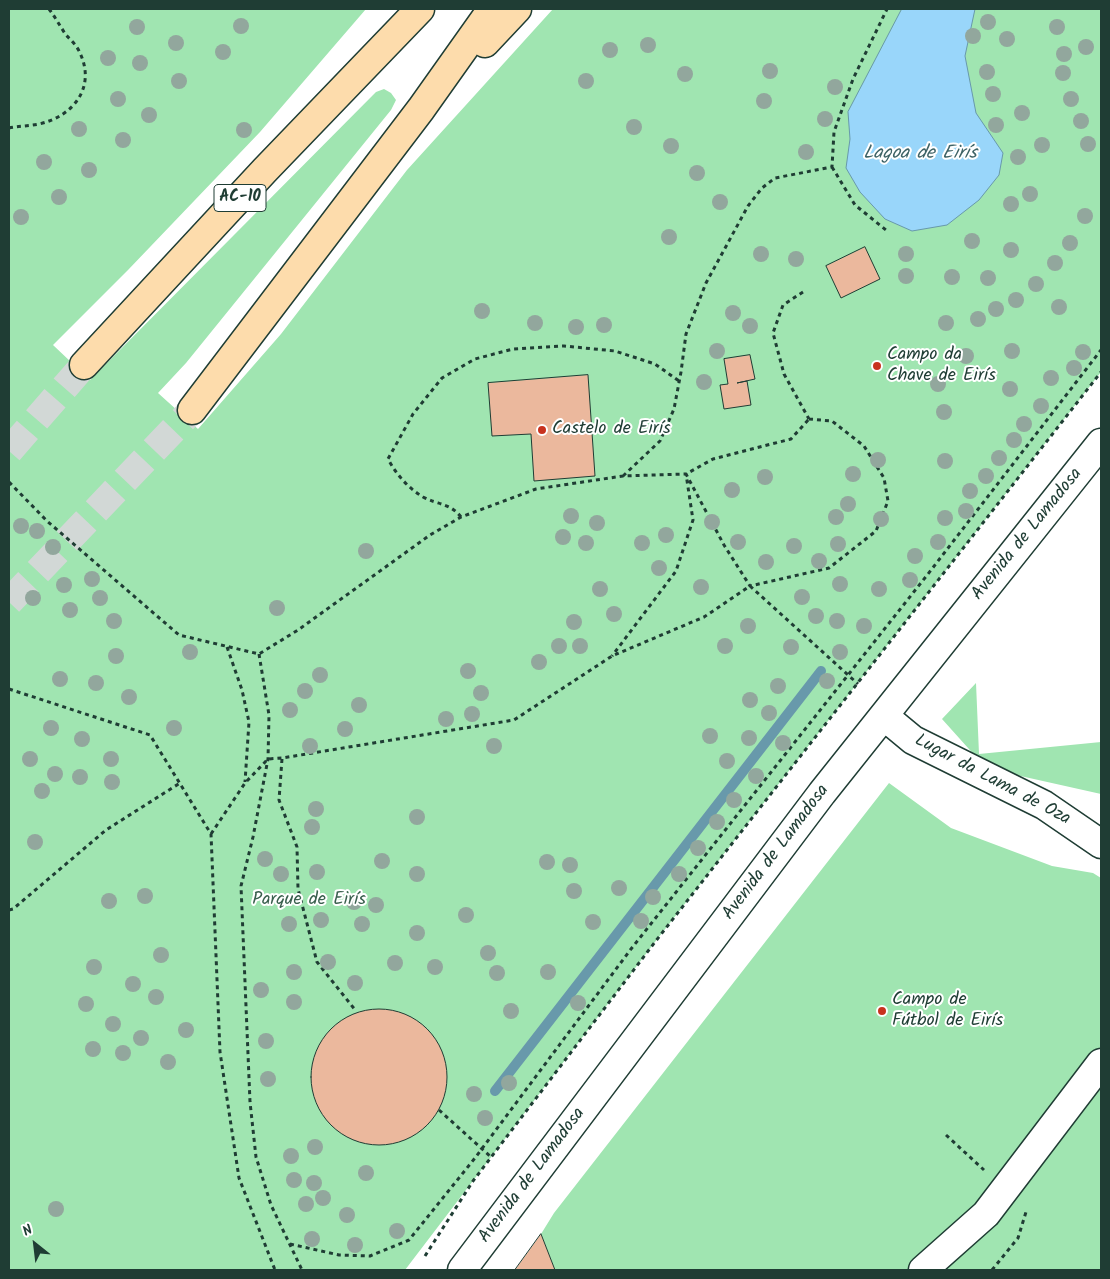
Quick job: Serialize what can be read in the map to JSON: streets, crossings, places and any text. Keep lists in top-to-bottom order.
{
  "streets": {
    "main road": ["AC-10"],
    "street": ["Avenida de Lamadosa", "Lugar da Lama de Oza"]
  },
  "crossings": [
    ["Avenida de Lamadosa", "Lugar da Lama de Oza"]
  ],
  "water": ["Lagoa de Eirís"],
  "parks": ["Parque de Eirís"],
  "places": ["Campo da Chave de Eirís", "Castelo de Eirís", "Campo de Fútbol de Eirís"],
  "north": "top left"
}
